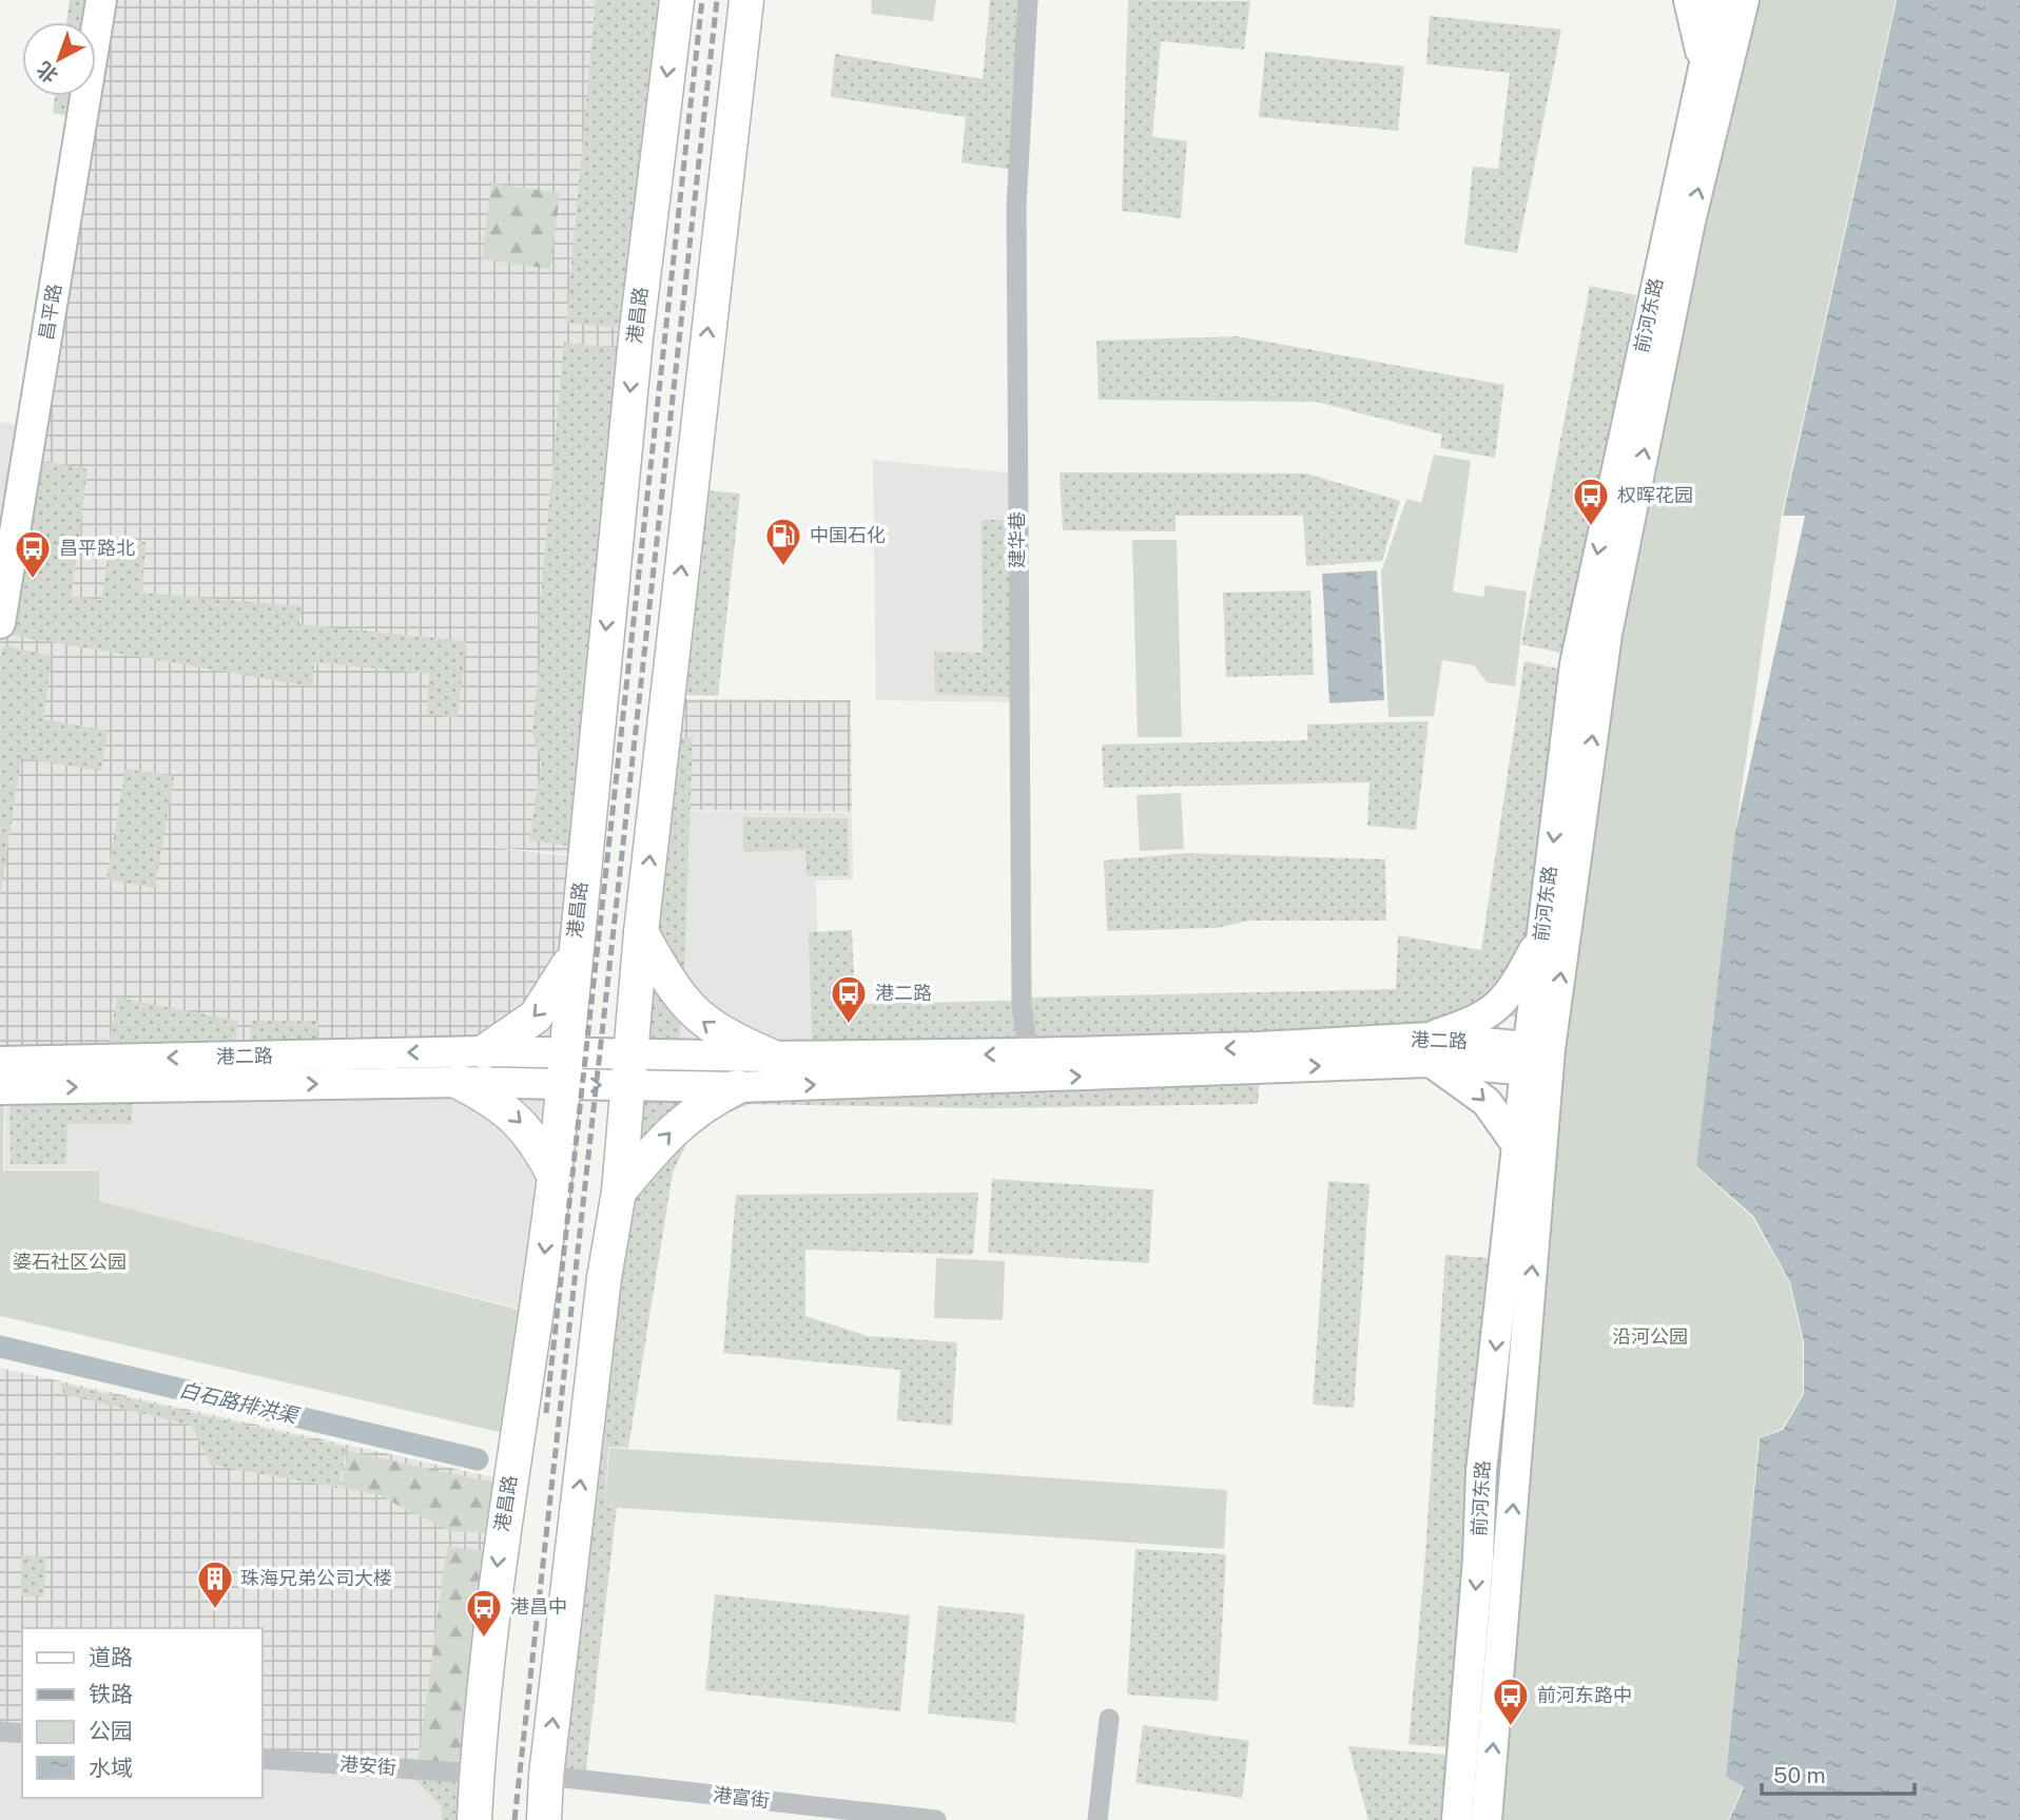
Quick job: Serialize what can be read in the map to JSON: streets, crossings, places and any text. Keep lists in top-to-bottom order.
{
  "streets": {
    "main road": [
      "昌平路",
      "港昌路",
      "前河东路",
      "港二路"
    ],
    "street": ["建华巷", "港安街", "港富街"]
  },
  "crossings": [
    ["港昌路", "港二路"],
    ["港昌路", "港安街"],
    ["前河东路", "港二路"],
    ["建华巷", "港二路"]
  ],
  "water": ["白石路排洪渠"],
  "parks": ["婆石社区公园", "沿河公园"],
  "places": {
    "bus stop": [
      "权晖花园",
      "昌平路北",
      "港二路",
      "港昌中",
      "前河东路中"
    ],
    "fuel station": ["中国石化"],
    "building": ["珠海兄弟公司大楼"]
  },
  "legend": [
    "道路",
    "铁路",
    "公园",
    "水域"
  ],
  "scale_bar": "50 m",
  "north": "bottom left"
}
